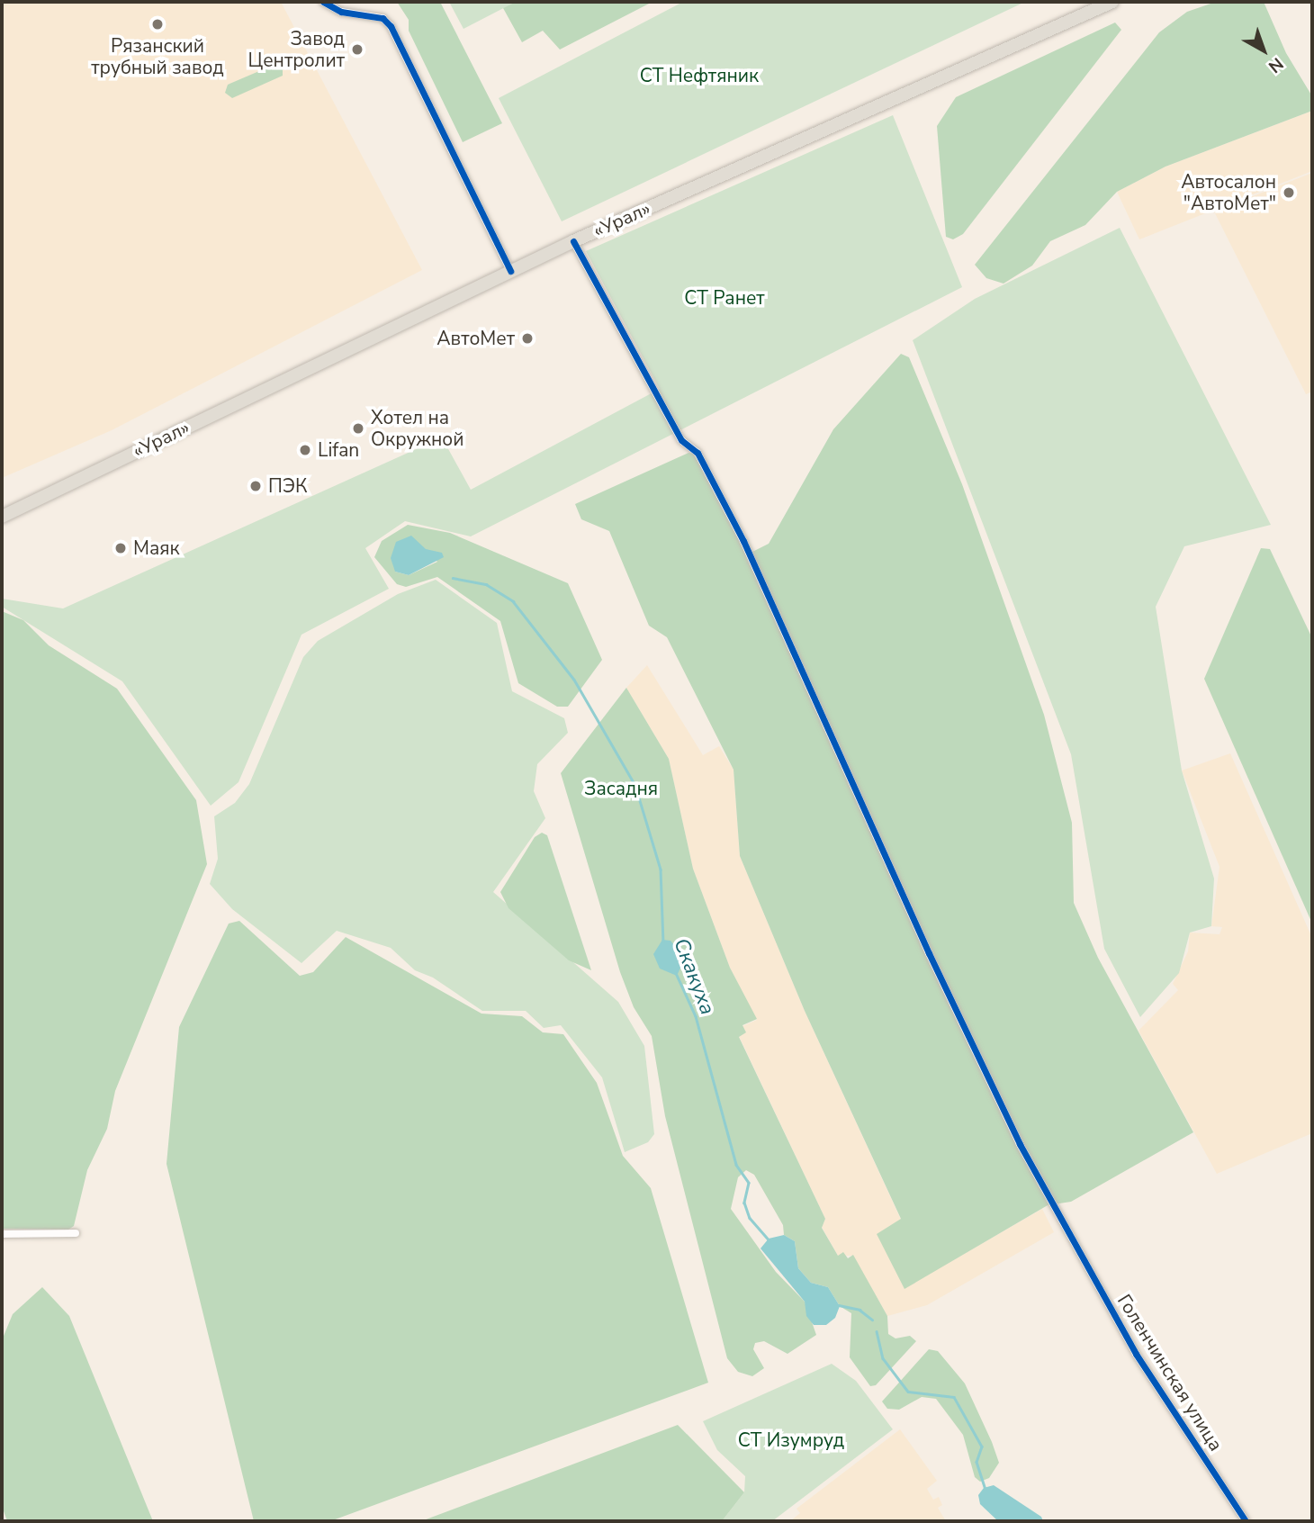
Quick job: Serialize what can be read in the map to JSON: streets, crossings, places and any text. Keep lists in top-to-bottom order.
{
  "streets": {
    "highway": ["«Урал»"],
    "street": ["Голенчинская улица"]
  },
  "crossings": [
    ["«Урал»", "Голенчинская улица"]
  ],
  "water": ["Скакуха"],
  "parks": [
    "СТ Нефтяник",
    "СТ Ранет",
    "Засадня",
    "СТ Изумруд"
  ],
  "places": [
    "Рязанский трубный завод",
    "Завод Центролит",
    "Автосалон \"АвтоМет\"",
    "АвтоМет",
    "Хотел на Окружной",
    "Lifan",
    "ПЭК",
    "Маяк"
  ],
  "north": "bottom right"
}
